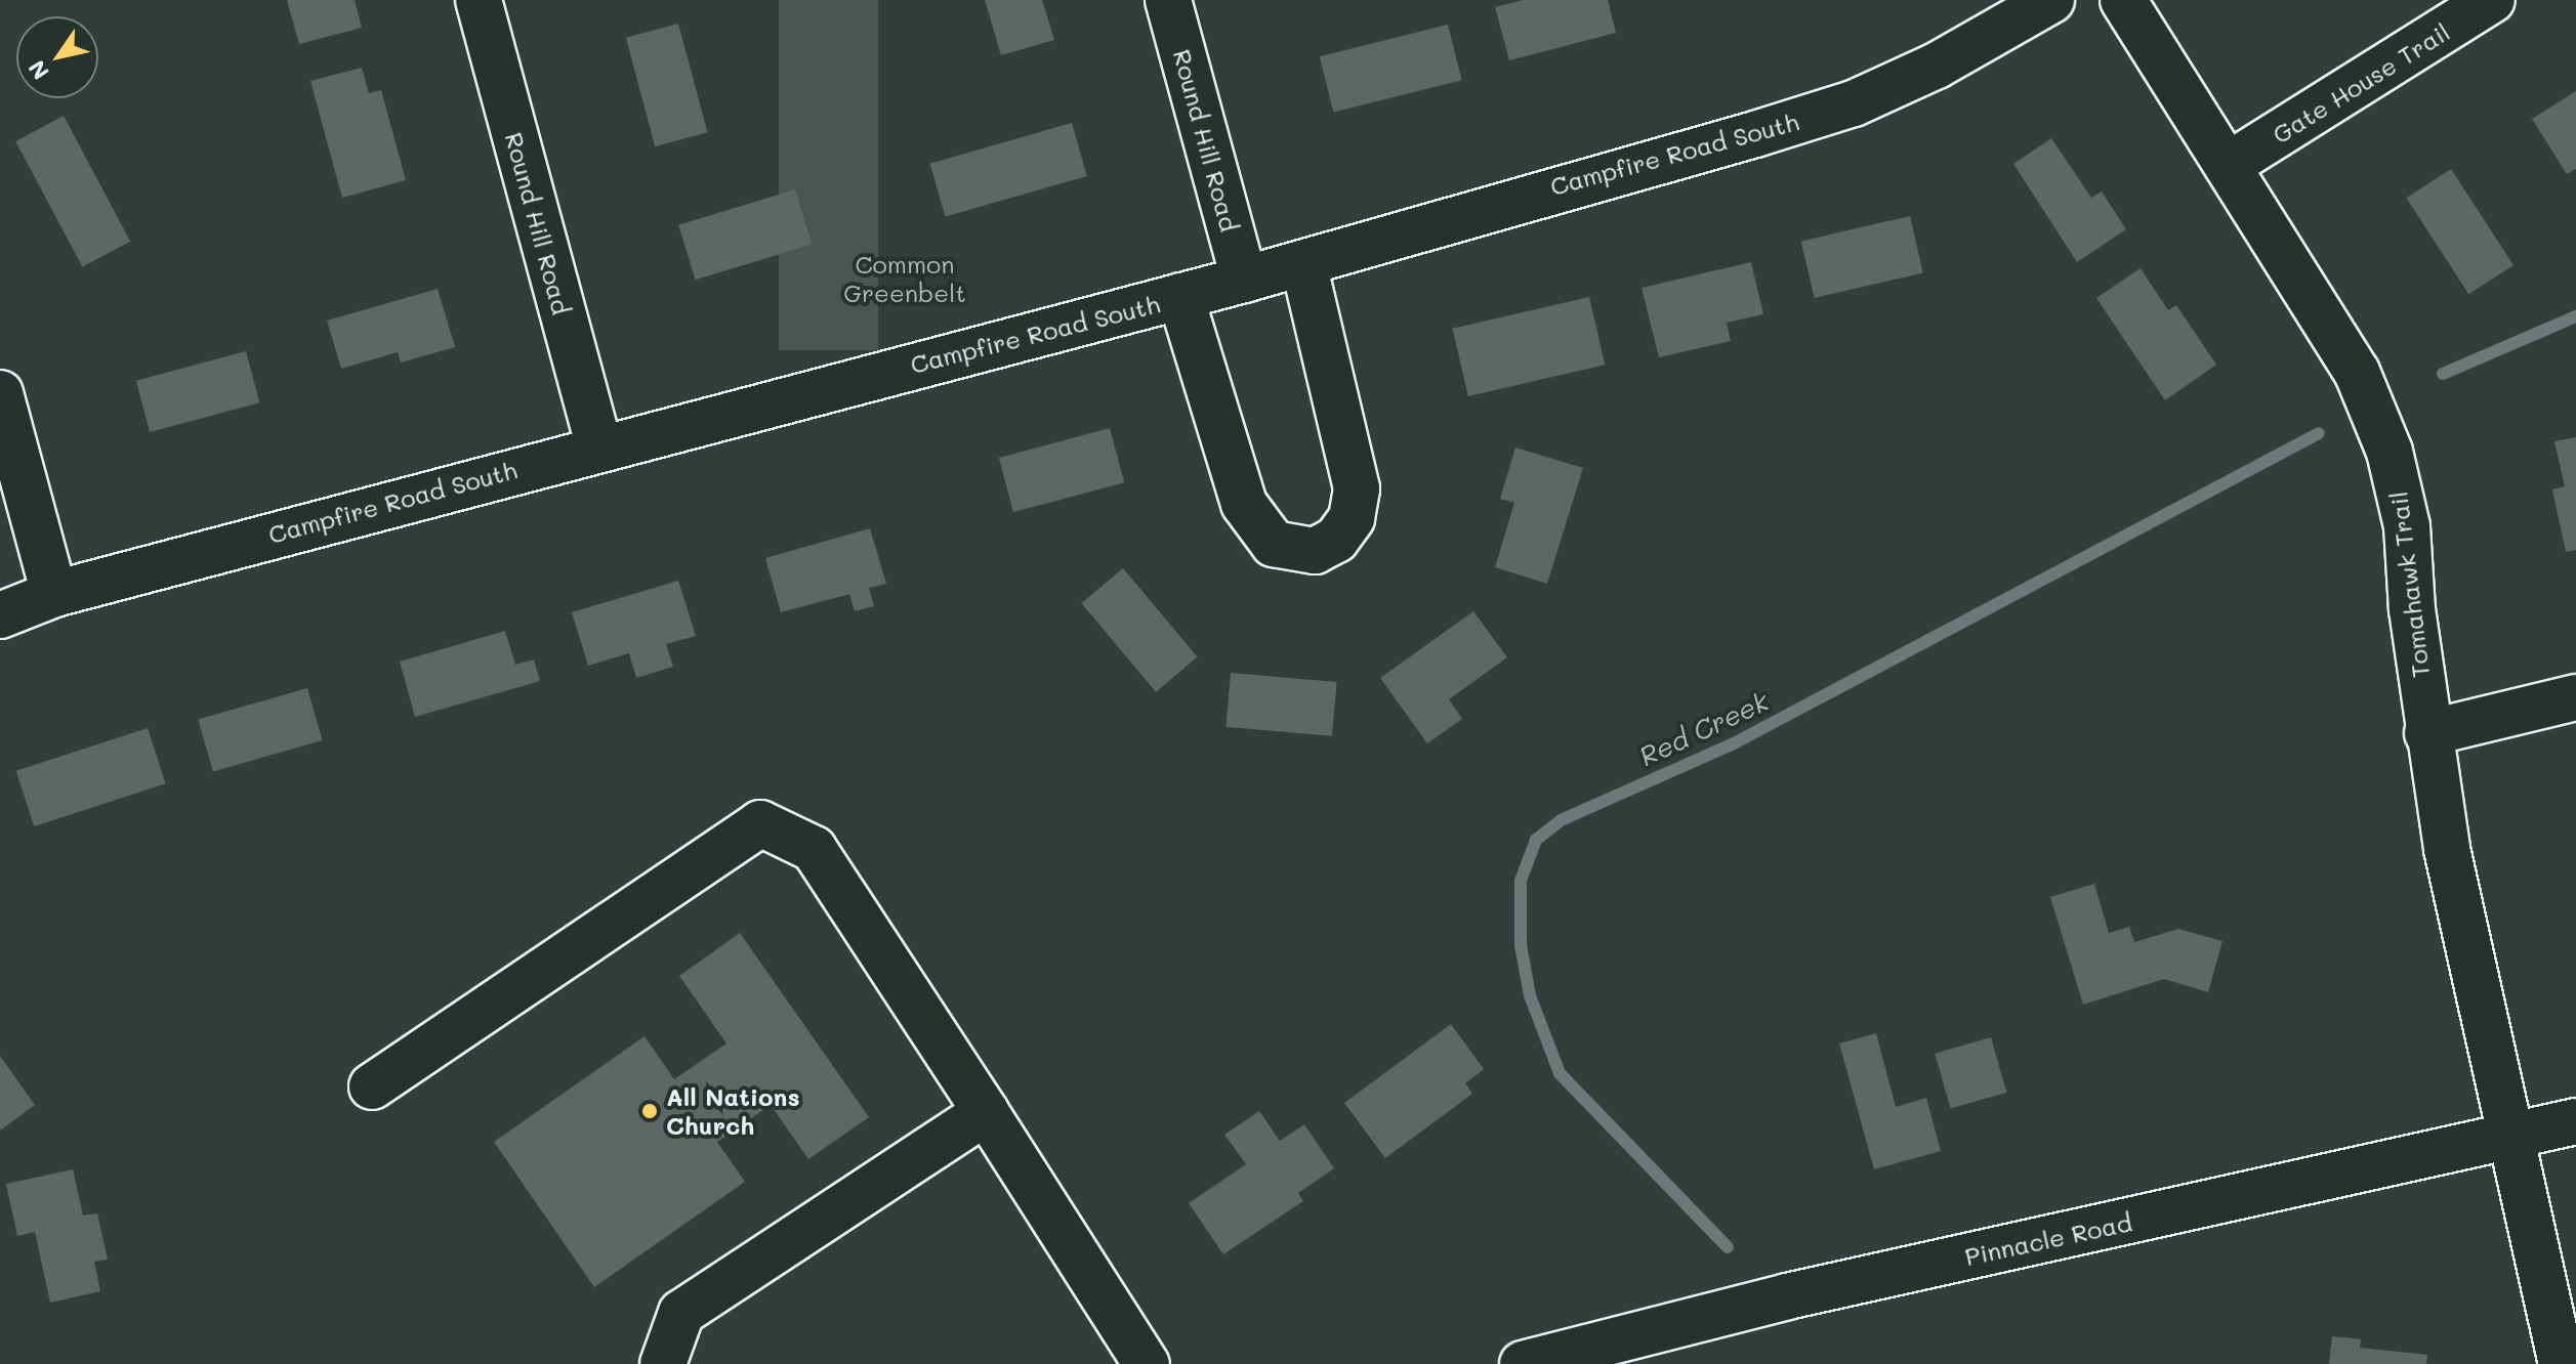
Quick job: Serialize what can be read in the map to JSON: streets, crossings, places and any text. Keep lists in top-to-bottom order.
{
  "streets": {
    "street": [
      "Gate House Trail",
      "Round Hill Road",
      "Campfire Road South",
      "Tomahawk Trail",
      "Pinnacle Road"
    ]
  },
  "crossings": [
    ["Gate House Trail", "Tomahawk Trail"],
    ["Round Hill Road", "Campfire Road South"],
    ["Tomahawk Trail", "Pinnacle Road"]
  ],
  "water": ["Red Creek"],
  "parks": ["Common Greenbelt"],
  "places": ["All Nations Church"],
  "north": "bottom left"
}
